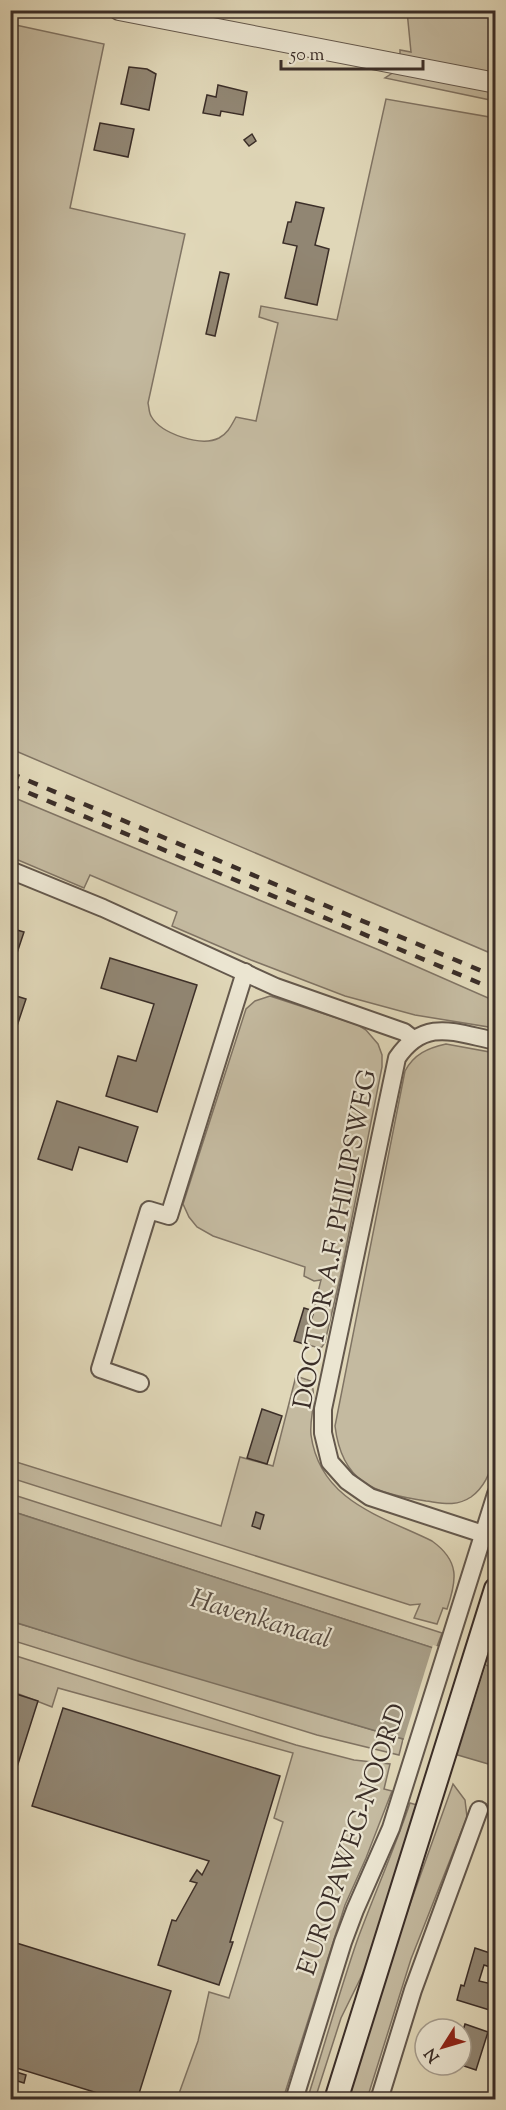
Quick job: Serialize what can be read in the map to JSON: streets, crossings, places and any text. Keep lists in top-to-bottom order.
{
  "streets": {
    "street": ["DOCTOR A.F. PHILIPSWEG", "EUROPAWEG-NOORD"]
  },
  "crossings": [
    ["DOCTOR A.F. PHILIPSWEG", "EUROPAWEG-NOORD"]
  ],
  "water": ["Havenkanaal"],
  "scale_bar": "50 m",
  "north": "bottom left"
}
